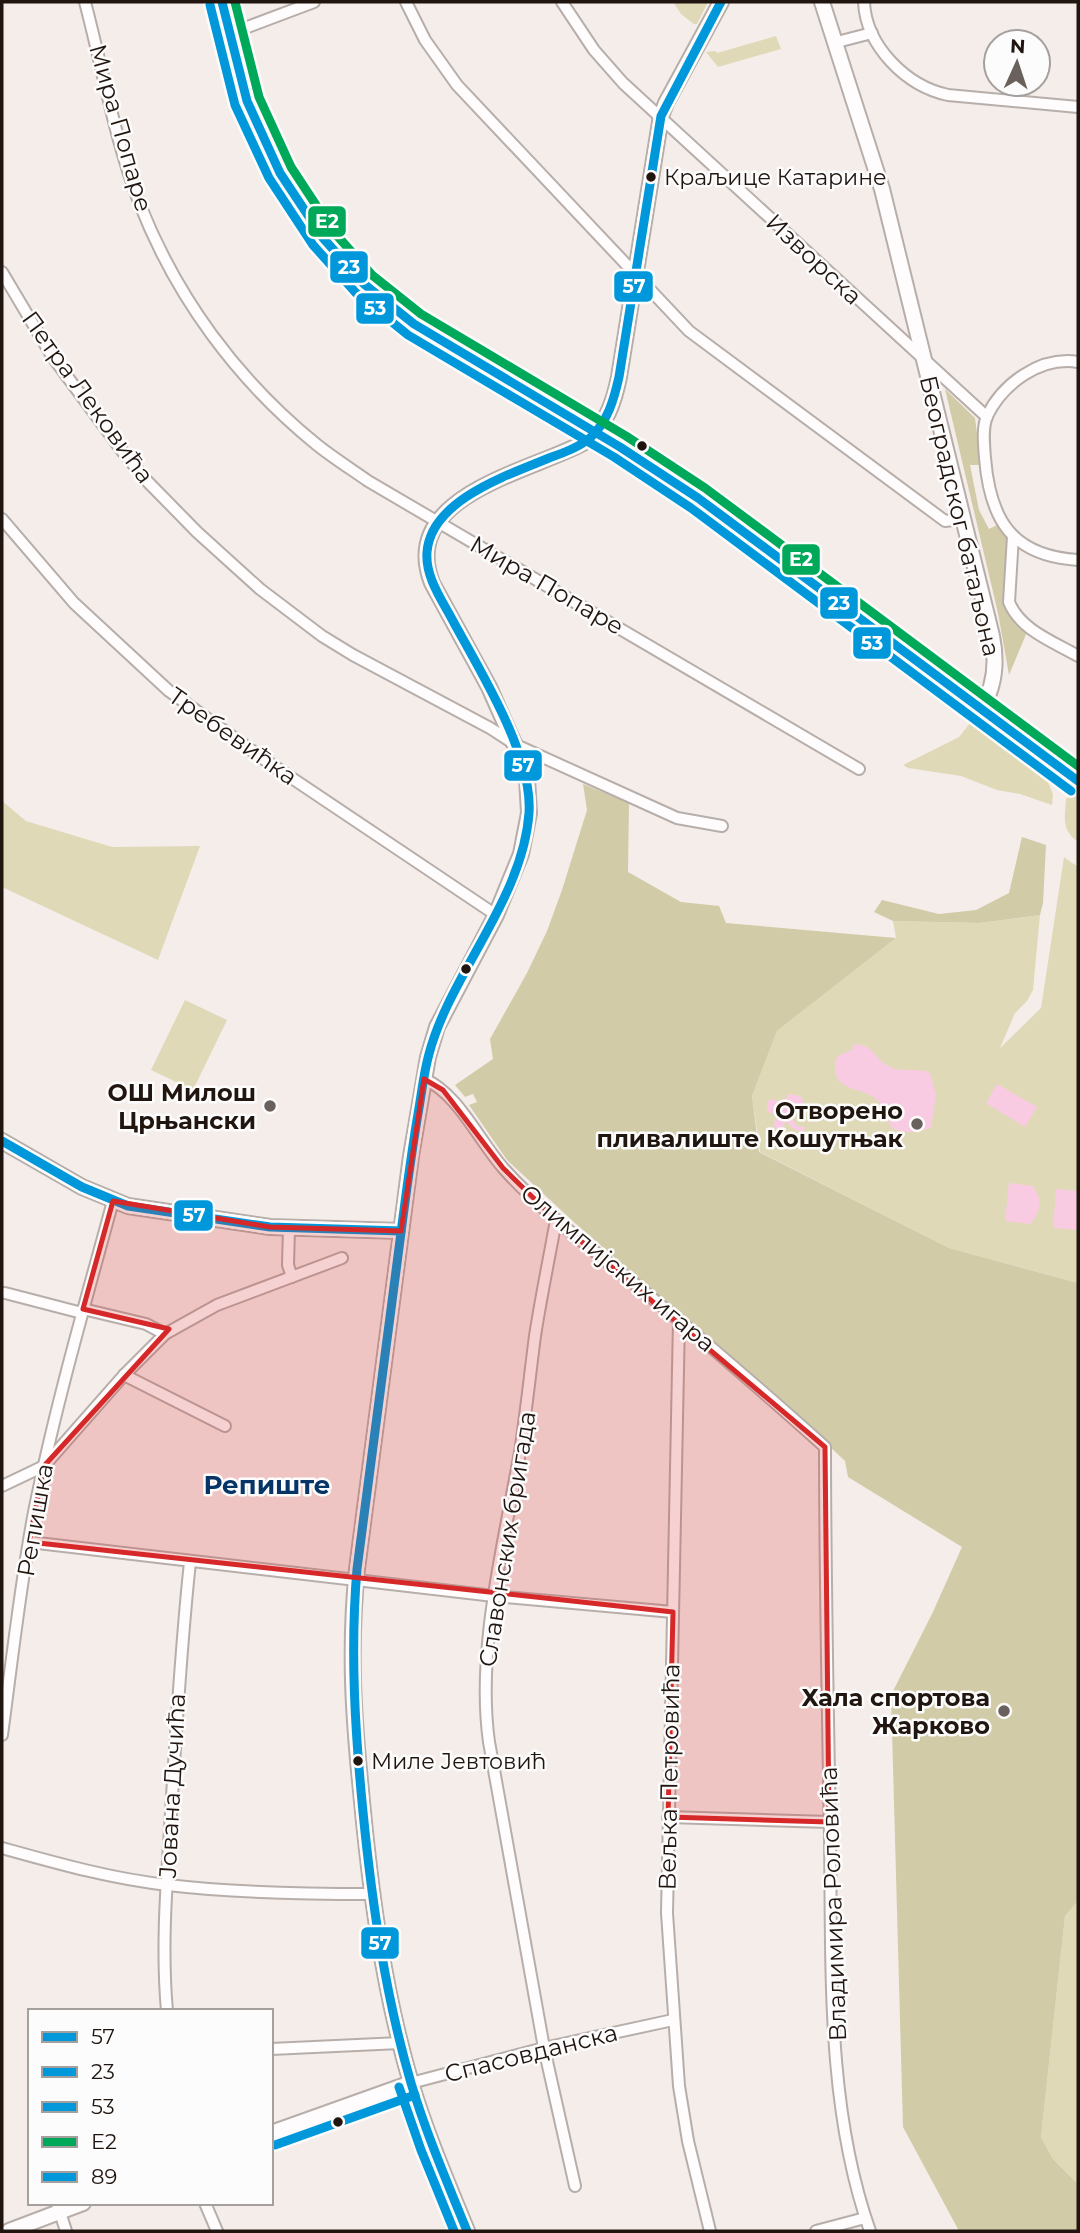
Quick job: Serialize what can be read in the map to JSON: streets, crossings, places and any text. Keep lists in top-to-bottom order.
{
  "streets": {
    "street": [
      "Мира Попаре",
      "Изворска",
      "Петра Лековића",
      "Београдског батаљона",
      "Требевићка",
      "Олимпијских игара",
      "Репишка",
      "Славонских бригада",
      "Вељка Петровића",
      "Јована Дучића",
      "Владимира Роловића",
      "Спасовданска"
    ]
  },
  "crossings": [
    ["Изворска", "Београдског батаљона"],
    ["Олимпијских игара", "Славонских бригада"],
    ["Олимпијских игара", "Вељка Петровића"],
    ["Олимпијских игара", "Владимира Роловића"],
    ["Славонских бригада", "Спасовданска"],
    ["Вељка Петровића", "Спасовданска"]
  ],
  "districts": ["Репиште"],
  "places": [
    "Краљице Катарине",
    "ОШ Милош Црњански",
    "Отворено пливалиште Кошутњак",
    "Хала спортова Жарково",
    "Миле Јевтовић"
  ],
  "lines": [
    "transit line 57",
    "transit line 23",
    "transit line E2",
    "transit line 53",
    "transit line 89"
  ],
  "legend": [
    "57",
    "23",
    "53",
    "E2",
    "89"
  ],
  "north": "top"
}
